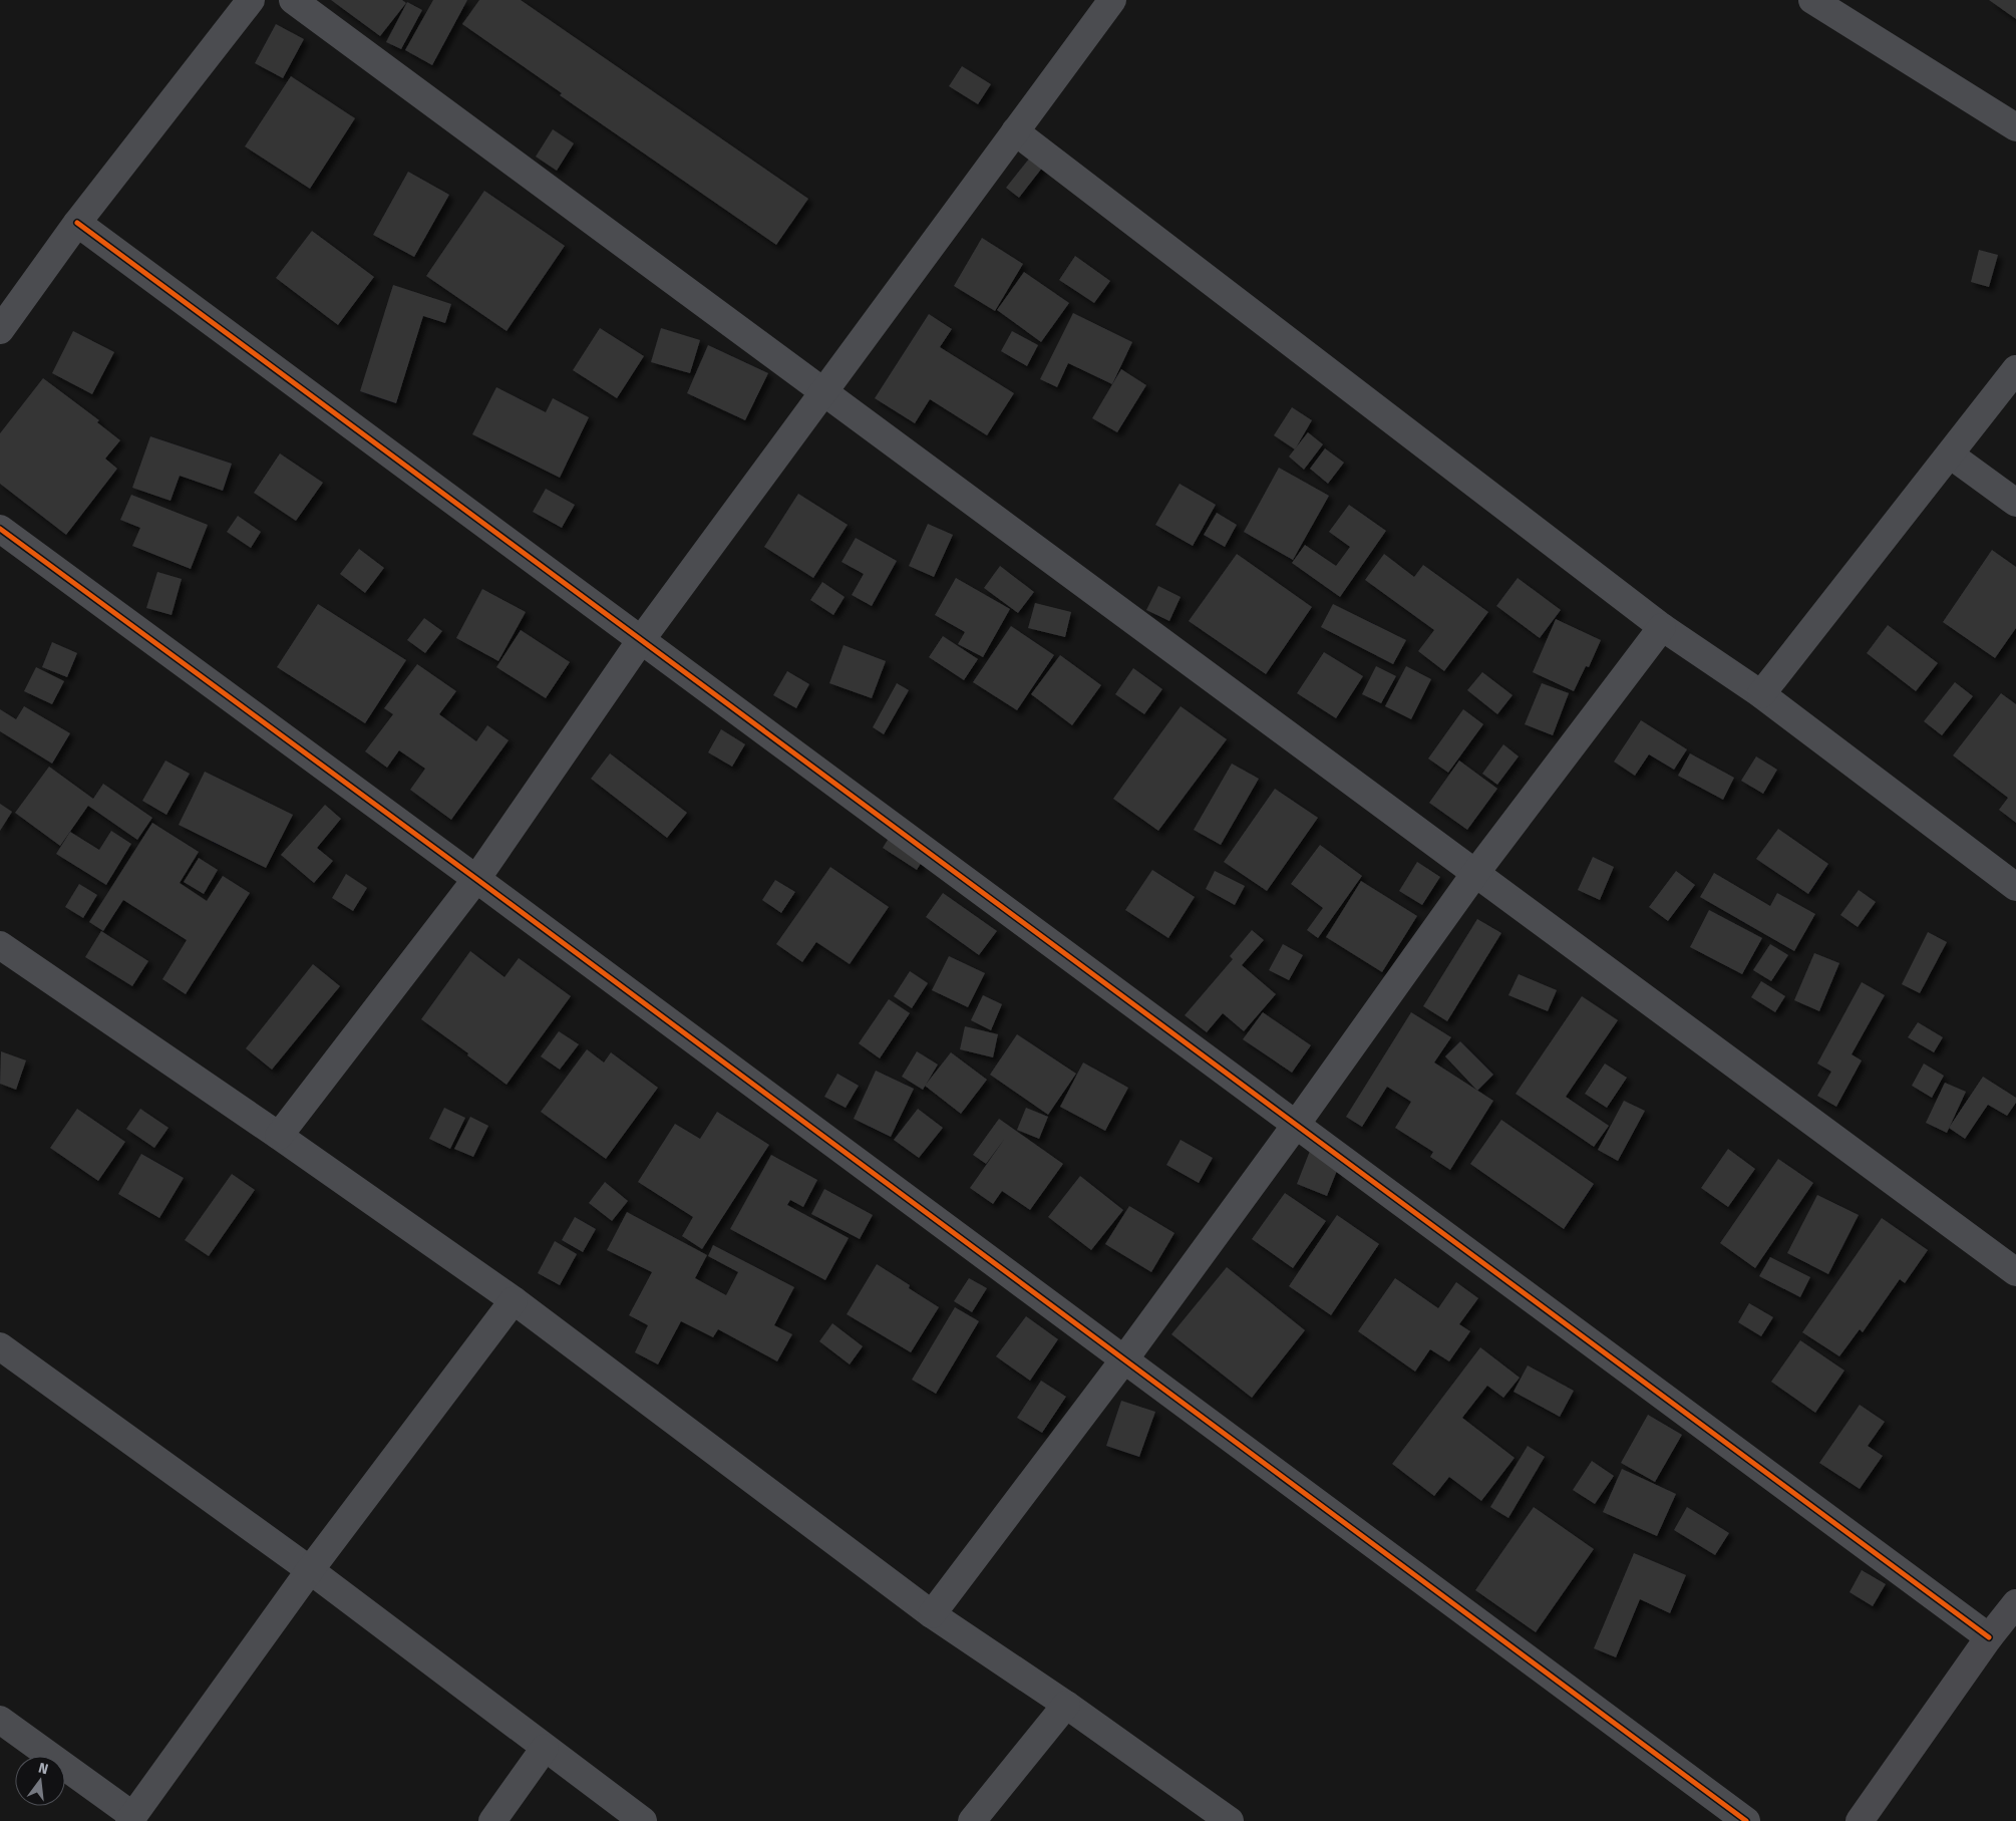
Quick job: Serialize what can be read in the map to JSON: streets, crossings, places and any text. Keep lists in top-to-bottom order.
{
  "north": "top"
}
